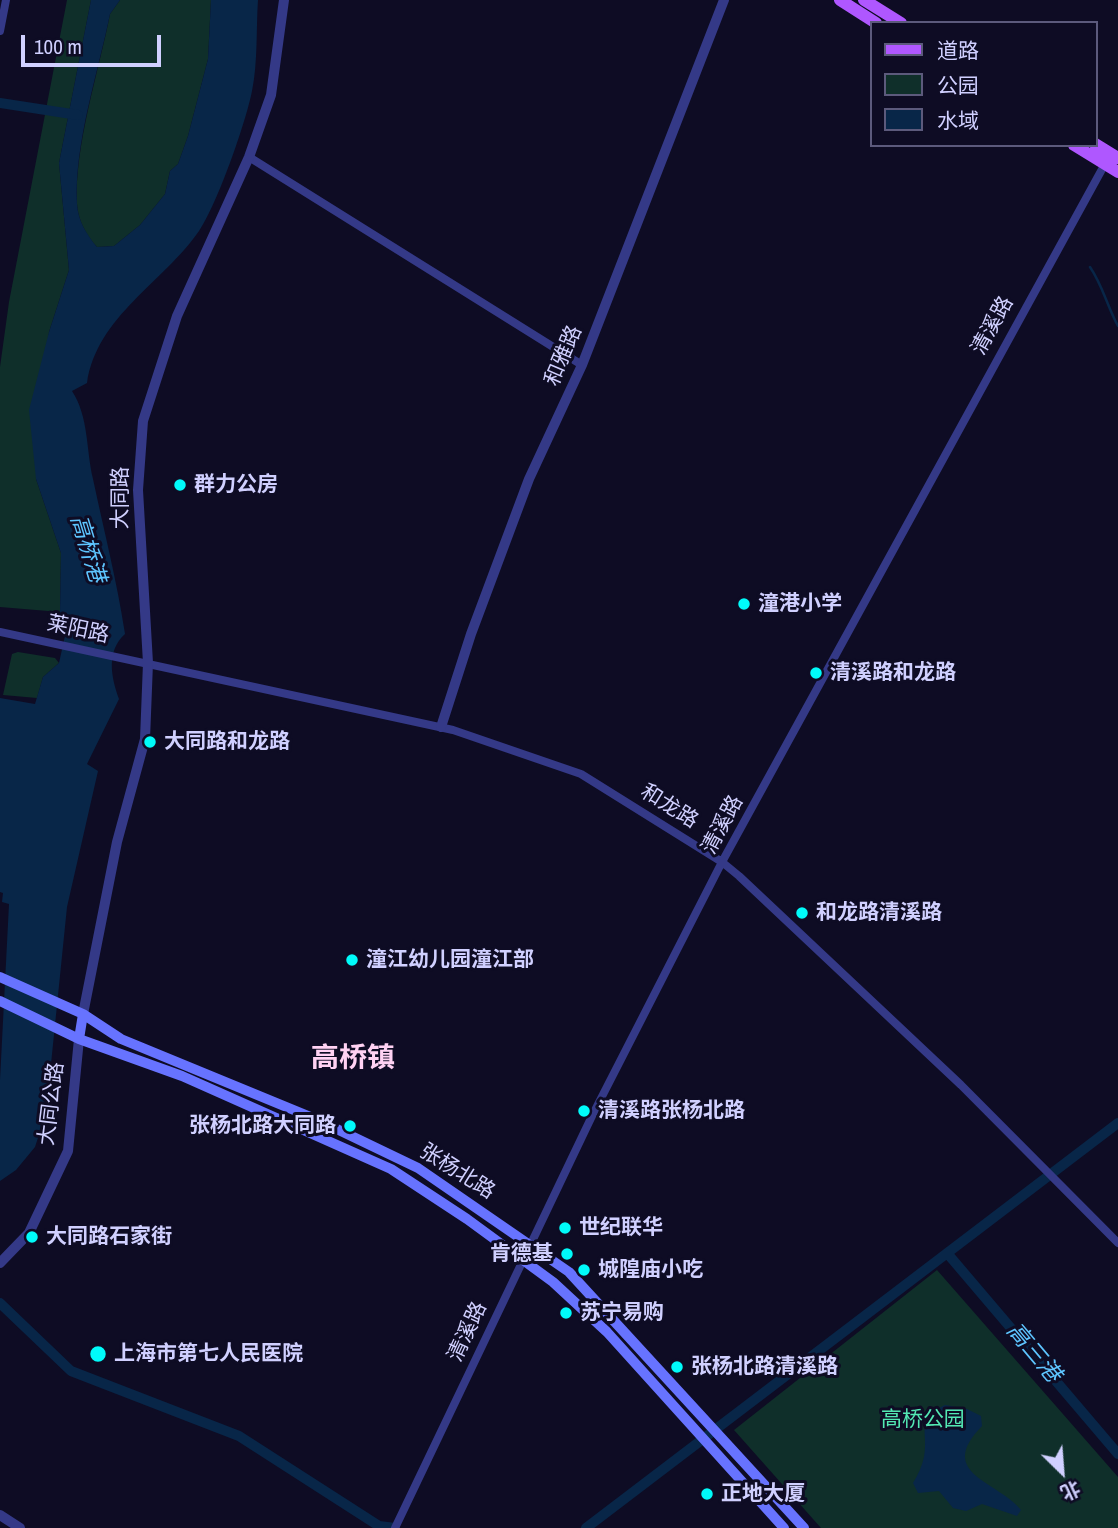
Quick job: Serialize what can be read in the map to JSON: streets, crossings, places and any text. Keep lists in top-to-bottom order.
{
  "streets": {
    "main road": ["大同公路", "张杨北路"],
    "street": [
      "清溪路",
      "和雅路",
      "大同路",
      "莱阳路",
      "和龙路"
    ]
  },
  "crossings": [
    ["清溪路", "和龙路"],
    ["清溪路", "张杨北路"],
    ["和雅路", "和龙路"],
    ["大同路", "莱阳路"],
    ["大同路", "和龙路"],
    ["大同路", "大同公路"],
    ["大同路", "张杨北路"],
    ["莱阳路", "和龙路"],
    ["大同公路", "张杨北路"]
  ],
  "districts": ["高桥镇"],
  "water": ["高桥港", "高三港"],
  "parks": ["高桥公园"],
  "places": [
    "群力公房",
    "潼港小学",
    "清溪路和龙路",
    "大同路和龙路",
    "和龙路清溪路",
    "潼江幼儿园潼江部",
    "清溪路张杨北路",
    "张杨北路大同路",
    "世纪联华",
    "大同路石家街",
    "肯德基",
    "城隍庙小吃",
    "苏宁易购",
    "上海市第七人民医院",
    "张杨北路清溪路",
    "正地大厦"
  ],
  "legend": ["道路", "公园", "水域"],
  "scale_bar": "100 m",
  "north": "bottom right"
}
